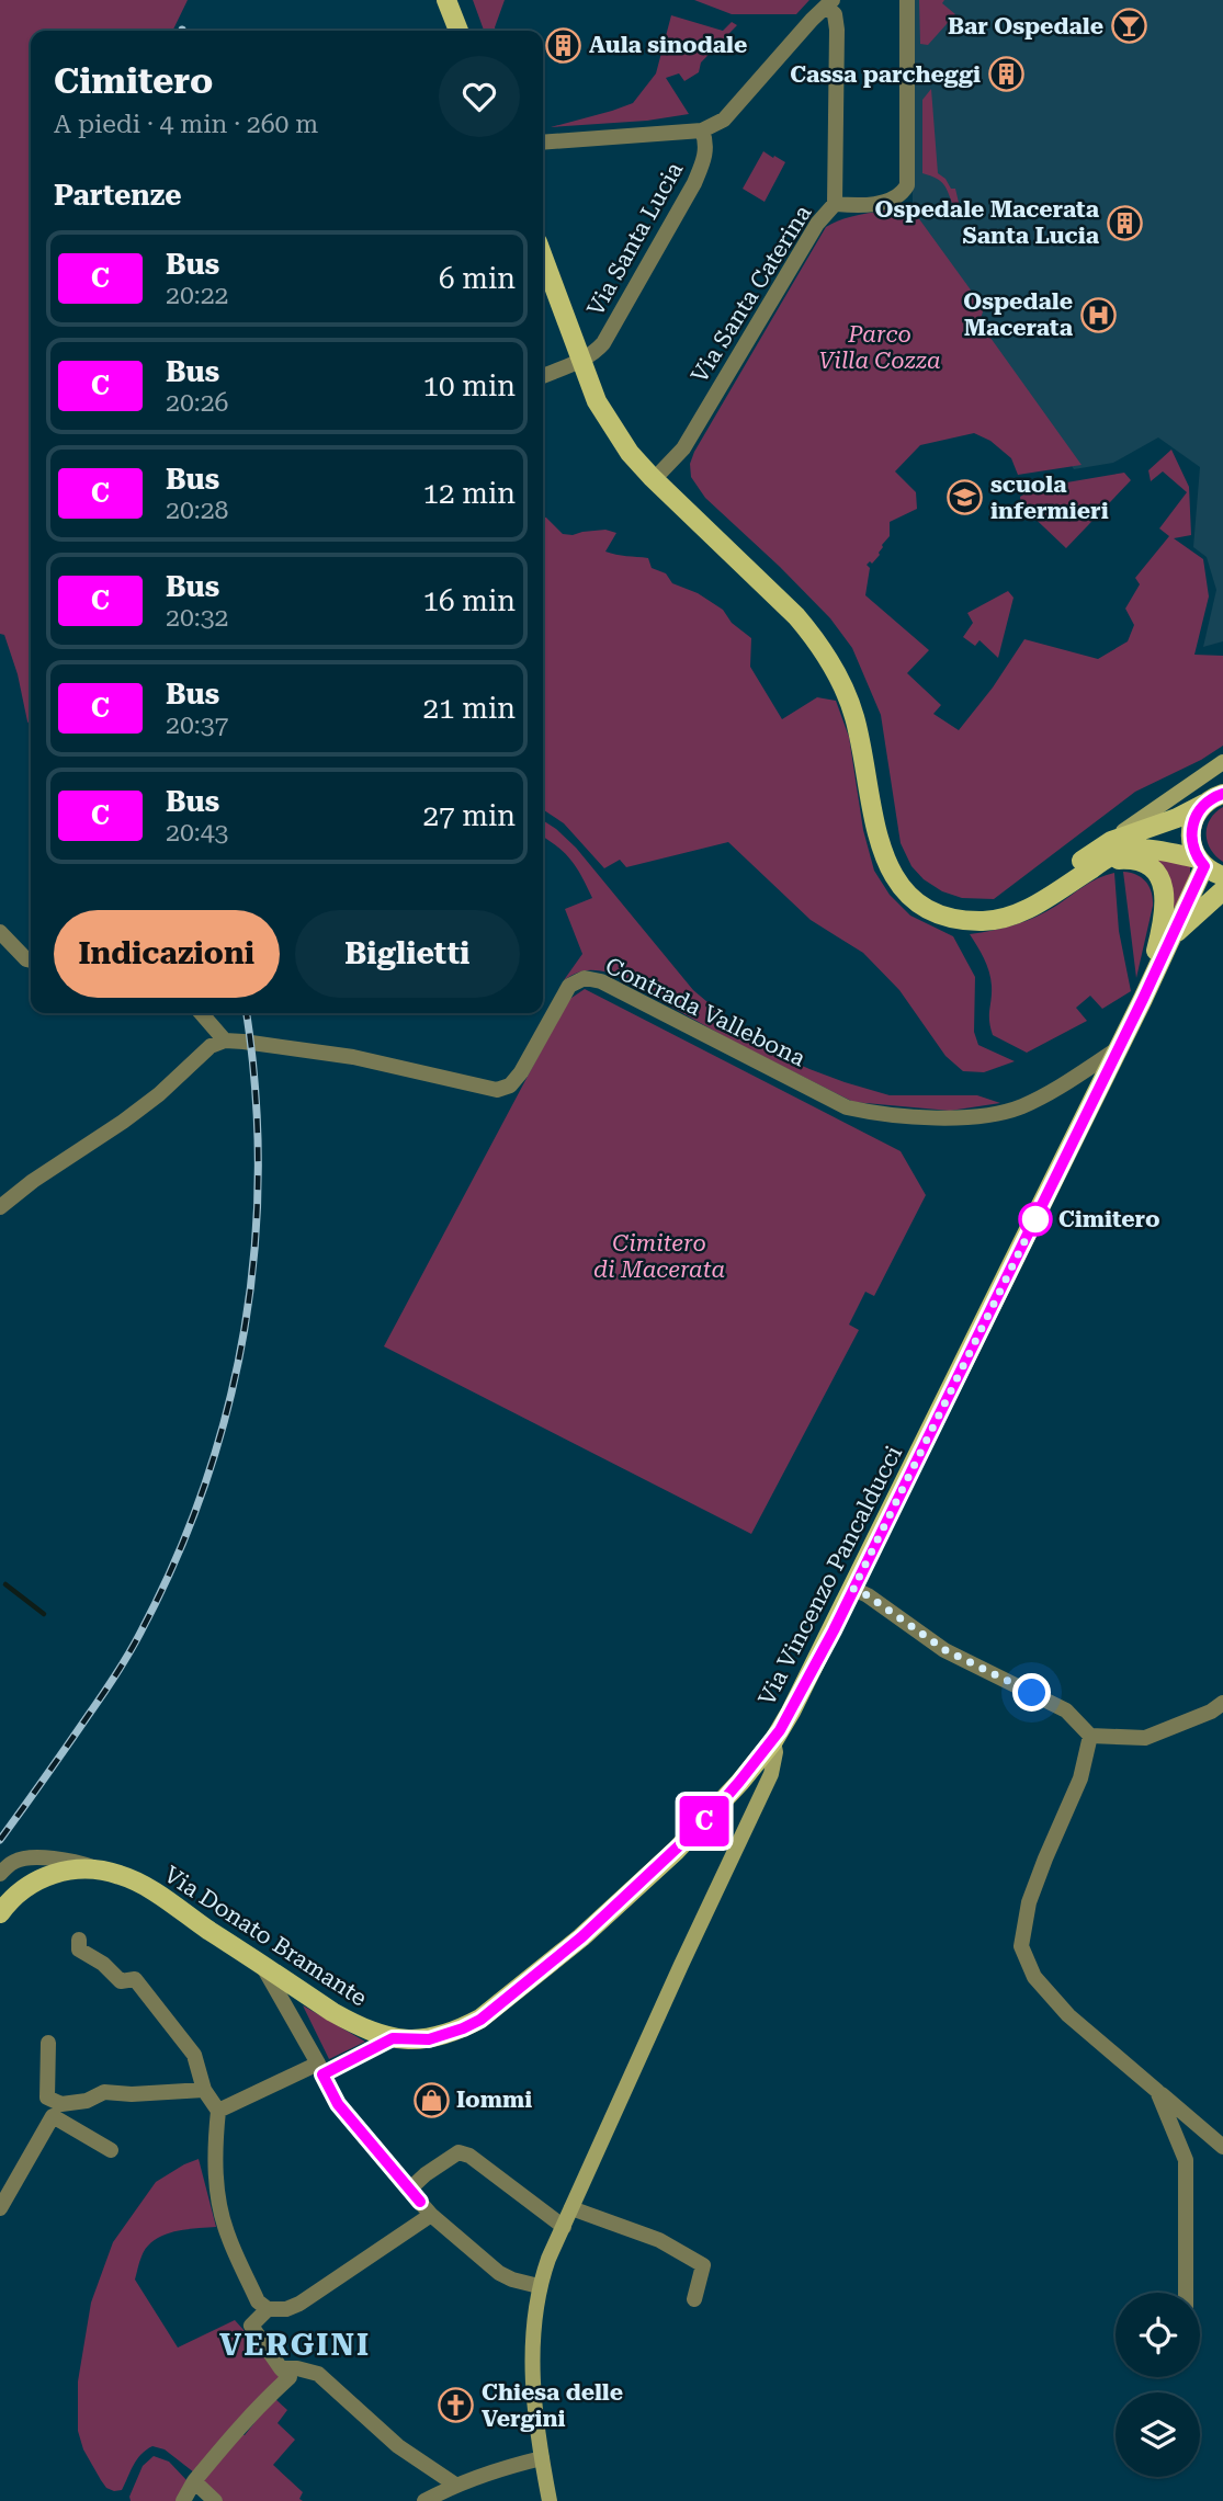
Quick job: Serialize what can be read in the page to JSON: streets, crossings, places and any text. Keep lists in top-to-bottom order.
{
  "streets": {
    "main road": ["Via Vincenzo Pancalducci", "Via Donato Bramante"],
    "street": ["Via Santa Lucia", "Via Santa Caterina", "Contrada Vallebona"]
  },
  "crossings": [
    ["Contrada Vallebona", "Via Vincenzo Pancalducci"],
    ["Via Vincenzo Pancalducci", "Via Donato Bramante"]
  ],
  "districts": ["VERGINI"],
  "parks": ["Parco Villa Cozza", "Cimitero di Macerata"],
  "places": {
    "bar": ["Bar Ospedale"],
    "building": ["Aula sinodale", "Cassa parcheggi", "Ospedale Macerata Santa Lucia"],
    "hospital": ["Ospedale Macerata"],
    "school or university": ["scuola infermieri"],
    "other": ["Cimitero"],
    "shop": ["Iommi"],
    "church": ["Chiesa delle Vergini"]
  },
  "lines": ["bus line C"],
  "page": {
    "on_map": "C",
    "heading": [
      ["Cimitero", "A piedi · 4 min · 260 m"],
      "Partenze"
    ],
    "list": [
      {
        "mark": "C",
        "name": "Bus",
        "note": "20:22",
        "value": "6 min"
      },
      {
        "mark": "C",
        "name": "Bus",
        "note": "20:26",
        "value": "10 min"
      },
      {
        "mark": "C",
        "name": "Bus",
        "note": "20:28",
        "value": "12 min"
      },
      {
        "mark": "C",
        "name": "Bus",
        "note": "20:32",
        "value": "16 min"
      },
      {
        "mark": "C",
        "name": "Bus",
        "note": "20:37",
        "value": "21 min"
      },
      {
        "mark": "C",
        "name": "Bus",
        "note": "20:43",
        "value": "27 min"
      }
    ],
    "buttons": ["Indicazioni", "Biglietti"]
  }
}
